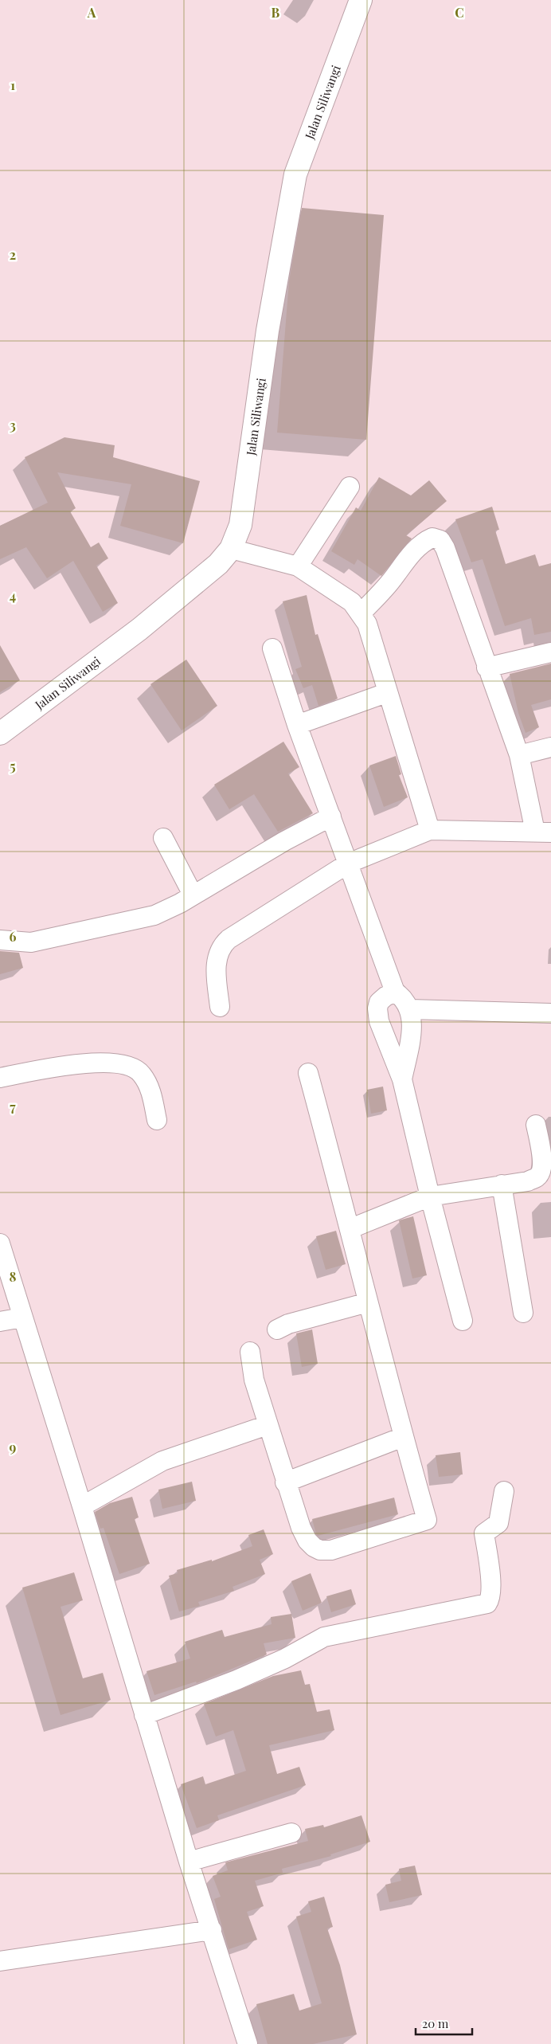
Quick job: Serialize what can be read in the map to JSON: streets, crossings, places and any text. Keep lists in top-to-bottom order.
{
  "streets": {
    "main road": ["Jalan Siliwangi"]
  },
  "scale_bar": "20 m",
  "grid": {
    "columns": ["A", "B", "C"],
    "rows": [
      "1",
      "2",
      "3",
      "4",
      "5",
      "6",
      "7",
      "8",
      "9"
    ]
  }
}
